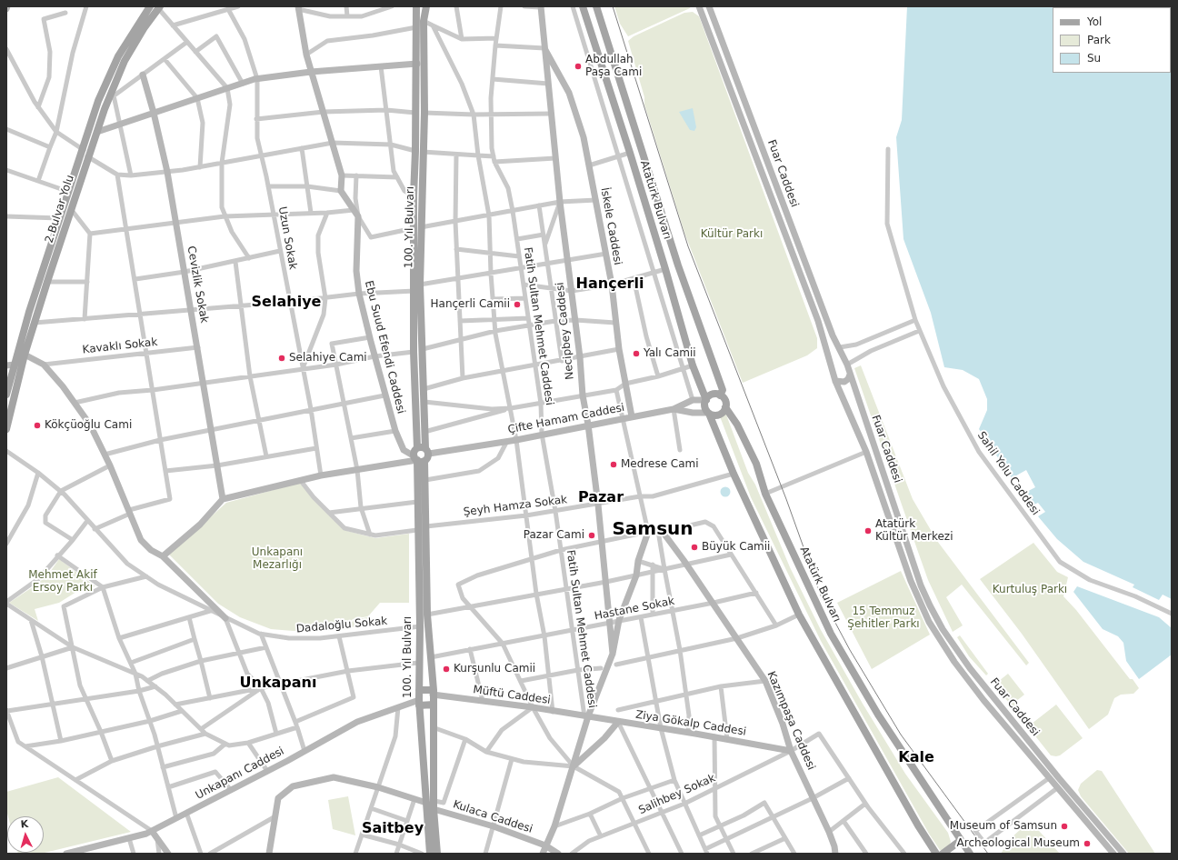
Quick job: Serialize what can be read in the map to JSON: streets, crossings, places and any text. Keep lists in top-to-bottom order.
{
  "streets": {
    "main road": [
      "Fuar Caddesi",
      "Atatürk Bulvarı",
      "2.Bulvar Yolu",
      "İskele Caddesi",
      "100. Yıl Bulvarı",
      "Cevizlik Sokak",
      "Necipbey Caddesi",
      "Ebu Suud Efendi Caddesi",
      "Çifte Hamam Caddesi",
      "Müftü Caddesi",
      "Kazımpaşa Caddesi",
      "Ziya Gökalp Caddesi",
      "Unkapanı Caddesi",
      "Kulaca Caddesi"
    ],
    "street": [
      "Uzun Sokak",
      "Fatih Sultan Mehmet Caddesi",
      "Kavaklı Sokak",
      "Sahil Yolu Caddesi",
      "Şeyh Hamza Sokak",
      "Hastane Sokak",
      "Dadaloğlu Sokak",
      "Salihbey Sokak"
    ]
  },
  "crossings": [
    ["Atatürk Bulvarı", "Çifte Hamam Caddesi"],
    ["İskele Caddesi", "Necipbey Caddesi"],
    ["İskele Caddesi", "Çifte Hamam Caddesi"],
    ["100. Yıl Bulvarı", "Ebu Suud Efendi Caddesi"],
    ["100. Yıl Bulvarı", "Çifte Hamam Caddesi"],
    ["100. Yıl Bulvarı", "Şeyh Hamza Sokak"],
    ["100. Yıl Bulvarı", "Hastane Sokak"],
    ["100. Yıl Bulvarı", "Dadaloğlu Sokak"],
    ["100. Yıl Bulvarı", "Müftü Caddesi"],
    ["100. Yıl Bulvarı", "Unkapanı Caddesi"],
    ["100. Yıl Bulvarı", "Kulaca Caddesi"],
    ["Cevizlik Sokak", "Kavaklı Sokak"],
    ["Fatih Sultan Mehmet Caddesi", "Çifte Hamam Caddesi"],
    ["Fatih Sultan Mehmet Caddesi", "Şeyh Hamza Sokak"],
    ["Fatih Sultan Mehmet Caddesi", "Hastane Sokak"],
    ["Fatih Sultan Mehmet Caddesi", "Müftü Caddesi"],
    ["Fatih Sultan Mehmet Caddesi", "Ziya Gökalp Caddesi"],
    ["Necipbey Caddesi", "Çifte Hamam Caddesi"],
    ["Necipbey Caddesi", "Şeyh Hamza Sokak"],
    ["Necipbey Caddesi", "Hastane Sokak"],
    ["Ebu Suud Efendi Caddesi", "Çifte Hamam Caddesi"],
    ["Hastane Sokak", "Kazımpaşa Caddesi"],
    ["Müftü Caddesi", "Ziya Gökalp Caddesi"],
    ["Kazımpaşa Caddesi", "Ziya Gökalp Caddesi"],
    ["Kazımpaşa Caddesi", "Salihbey Sokak"],
    ["Ziya Gökalp Caddesi", "Salihbey Sokak"]
  ],
  "districts": [
    "Hançerli",
    "Selahiye",
    "Pazar",
    "Samsun",
    "Unkapanı",
    "Kale",
    "Saitbey"
  ],
  "parks": [
    "Kültür Parkı",
    "Unkapanı Mezarlığı",
    "Mehmet Akif Ersoy Parkı",
    "Kurtuluş Parkı",
    "15 Temmuz Şehitler Parkı"
  ],
  "places": [
    "Abdullah Paşa Cami",
    "Hançerli Camii",
    "Yalı Camii",
    "Selahiye Cami",
    "Kökçüoğlu Cami",
    "Medrese Cami",
    "Atatürk Kültür Merkezi",
    "Pazar Cami",
    "Büyük Camii",
    "Kurşunlu Camii",
    "Museum of Samsun",
    "Archeological Museum"
  ],
  "legend": ["Yol", "Park", "Su"],
  "north": "top"
}
